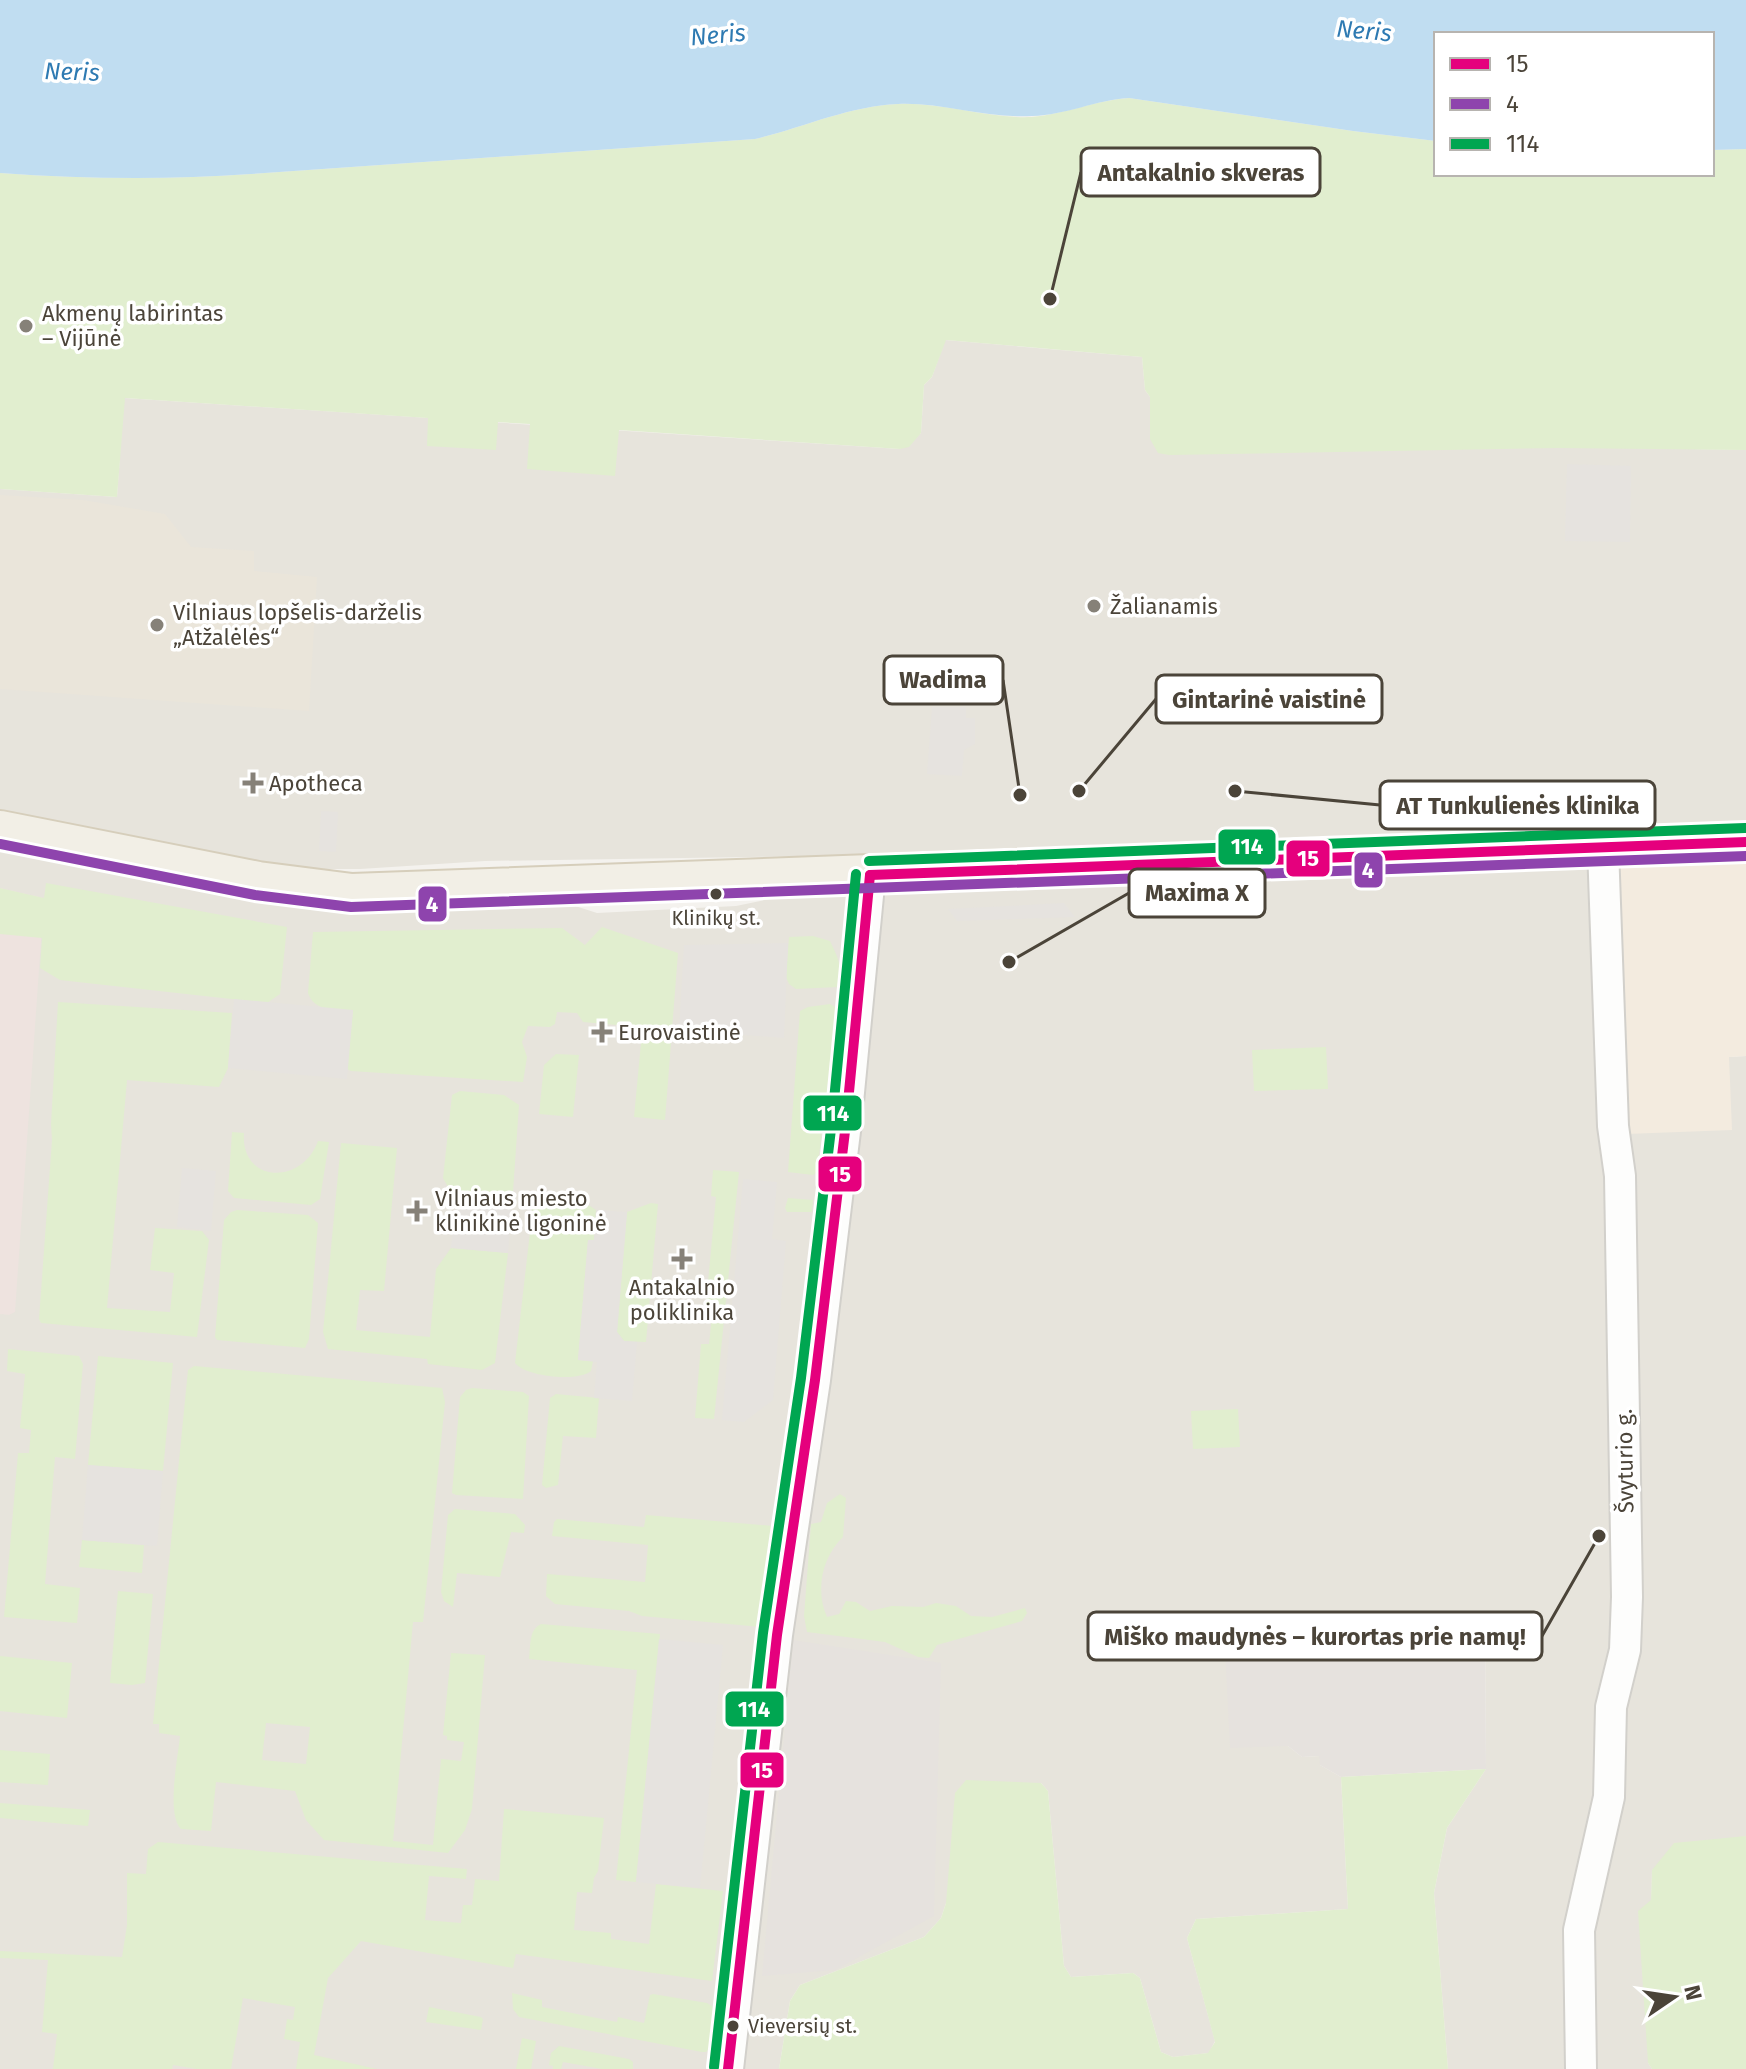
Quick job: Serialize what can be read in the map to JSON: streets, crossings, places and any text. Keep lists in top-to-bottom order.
{
  "streets": {
    "street": ["Švyturio g."]
  },
  "water": ["Neris"],
  "places": {
    "other": [
      "Antakalnio skveras",
      "Akmenų labirintas – Vijūnė",
      "Žalianamis",
      "Vilniaus lopšelis-darželis „Atžalėlės“",
      "Gintarinė vaistinė",
      "AT Tunkulienės klinika",
      "Wadima",
      "Klinikų st.",
      "Maxima X",
      "Miško maudynės – kurortas prie namų!",
      "Vieversių st."
    ],
    "health": [
      "Apotheca",
      "Eurovaistinė",
      "Vilniaus miesto klinikinė ligoninė",
      "Antakalnio poliklinika"
    ]
  },
  "lines": ["transit line 114", "transit line 15", "transit line 4"],
  "legend": ["15", "4", "114"],
  "north": "right"
}
